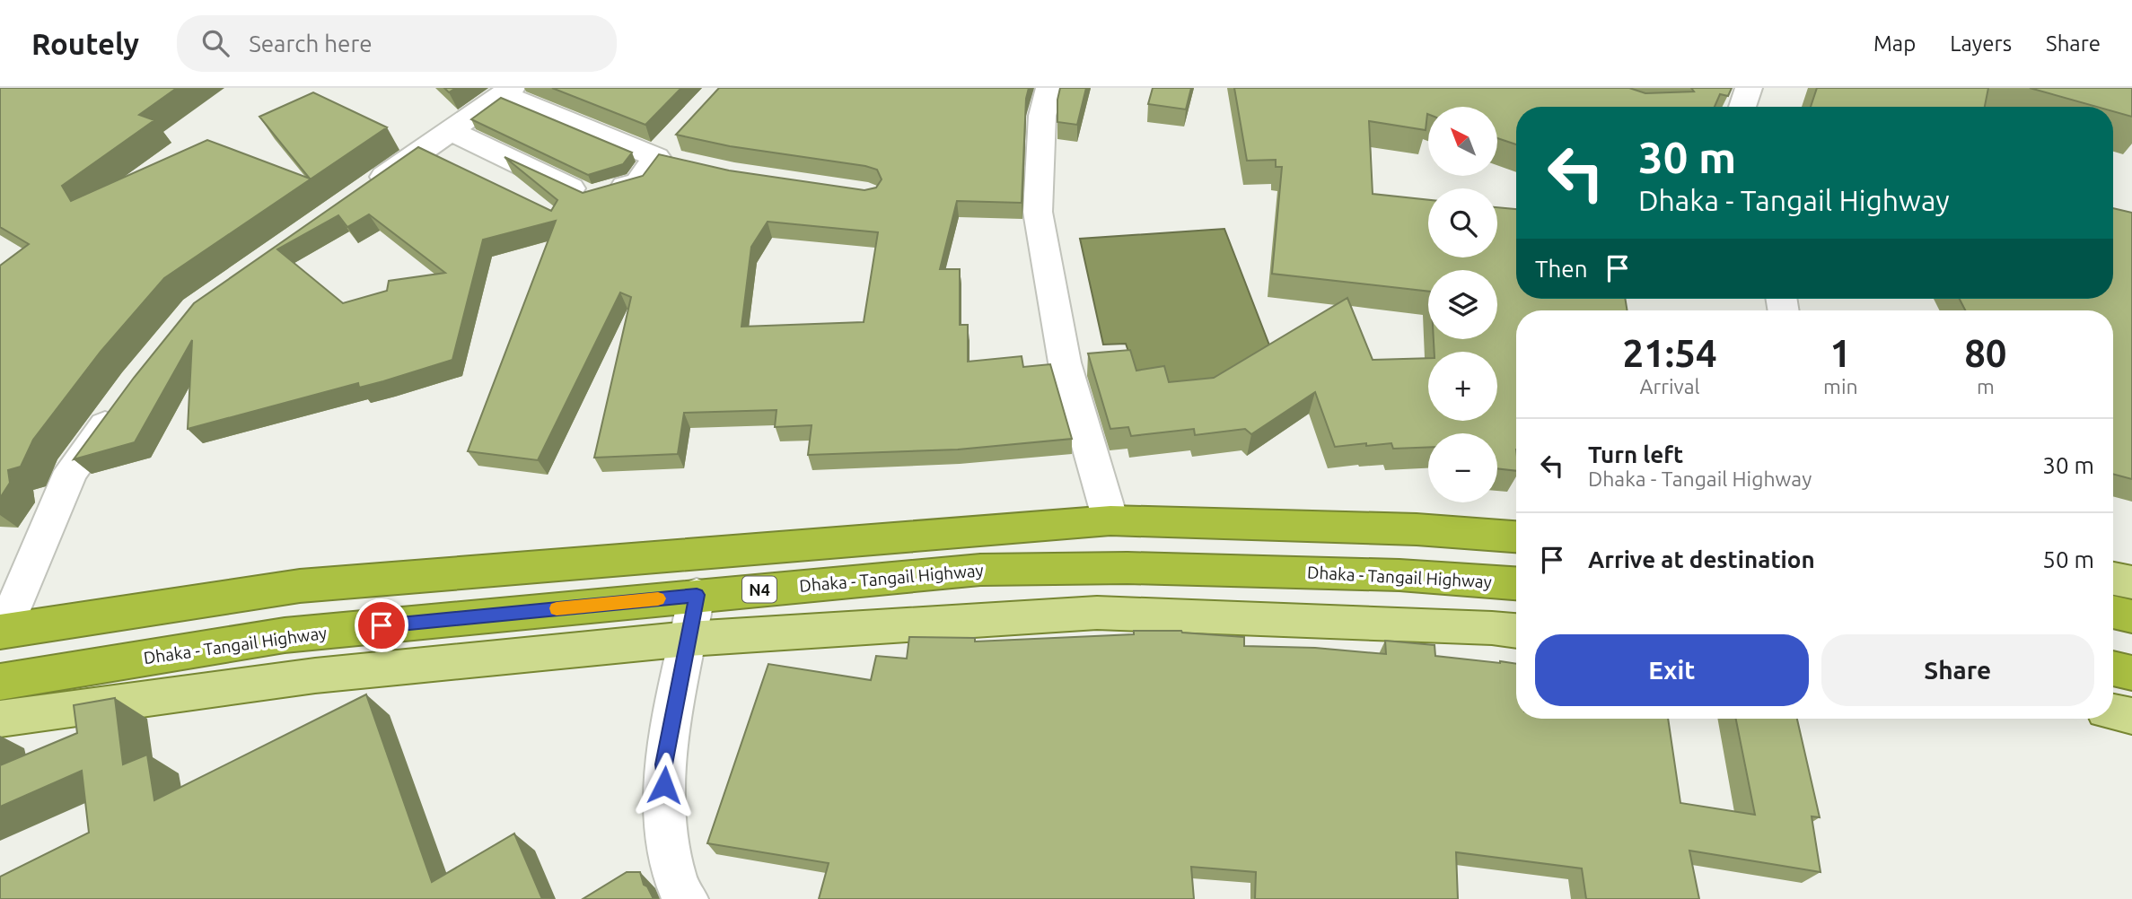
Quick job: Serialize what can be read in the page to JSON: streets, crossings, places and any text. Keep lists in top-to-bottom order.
{
  "streets": {
    "highway": ["Dhaka - Tangail Highway", "N4"]
  },
  "north": "top left",
  "page": {
    "header": "Routely",
    "search": "Search here",
    "nav": ["Map", "Layers", "Share"],
    "map_buttons": ["+", "−"],
    "turn": ["30 m", "Dhaka - Tangail Highway"],
    "then": "Then",
    "eta": [
      "21:54",
      "Arrival",
      "1",
      "min",
      "80",
      "m"
    ],
    "list": [
      {
        "name": "Turn left",
        "note": "Dhaka - Tangail Highway",
        "value": "30 m"
      },
      {
        "name": "Arrive at destination",
        "value": "50 m"
      }
    ],
    "buttons": ["Exit", "Share"]
  }
}
